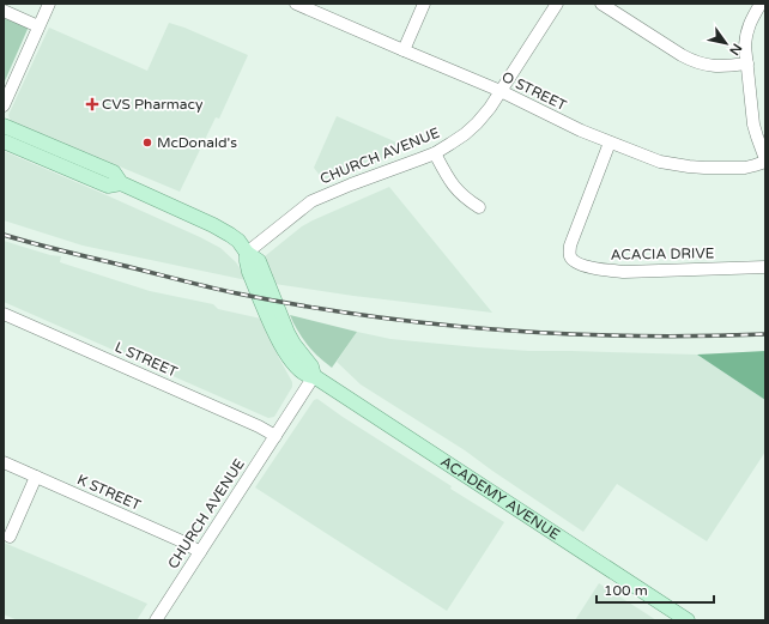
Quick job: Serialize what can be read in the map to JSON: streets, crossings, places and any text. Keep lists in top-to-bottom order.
{
  "streets": {
    "main road": ["ACADEMY AVENUE"],
    "street": [
      "O STREET",
      "CHURCH AVENUE",
      "ACACIA DRIVE",
      "L STREET",
      "K STREET"
    ]
  },
  "crossings": [
    ["O STREET", "CHURCH AVENUE"],
    ["O STREET", "ACACIA DRIVE"],
    ["CHURCH AVENUE", "L STREET"],
    ["CHURCH AVENUE", "K STREET"],
    ["CHURCH AVENUE", "ACADEMY AVENUE"]
  ],
  "places": {
    "health": ["CVS Pharmacy"],
    "other": ["McDonald's"]
  },
  "scale_bar": "100 m",
  "north": "bottom right"
}
